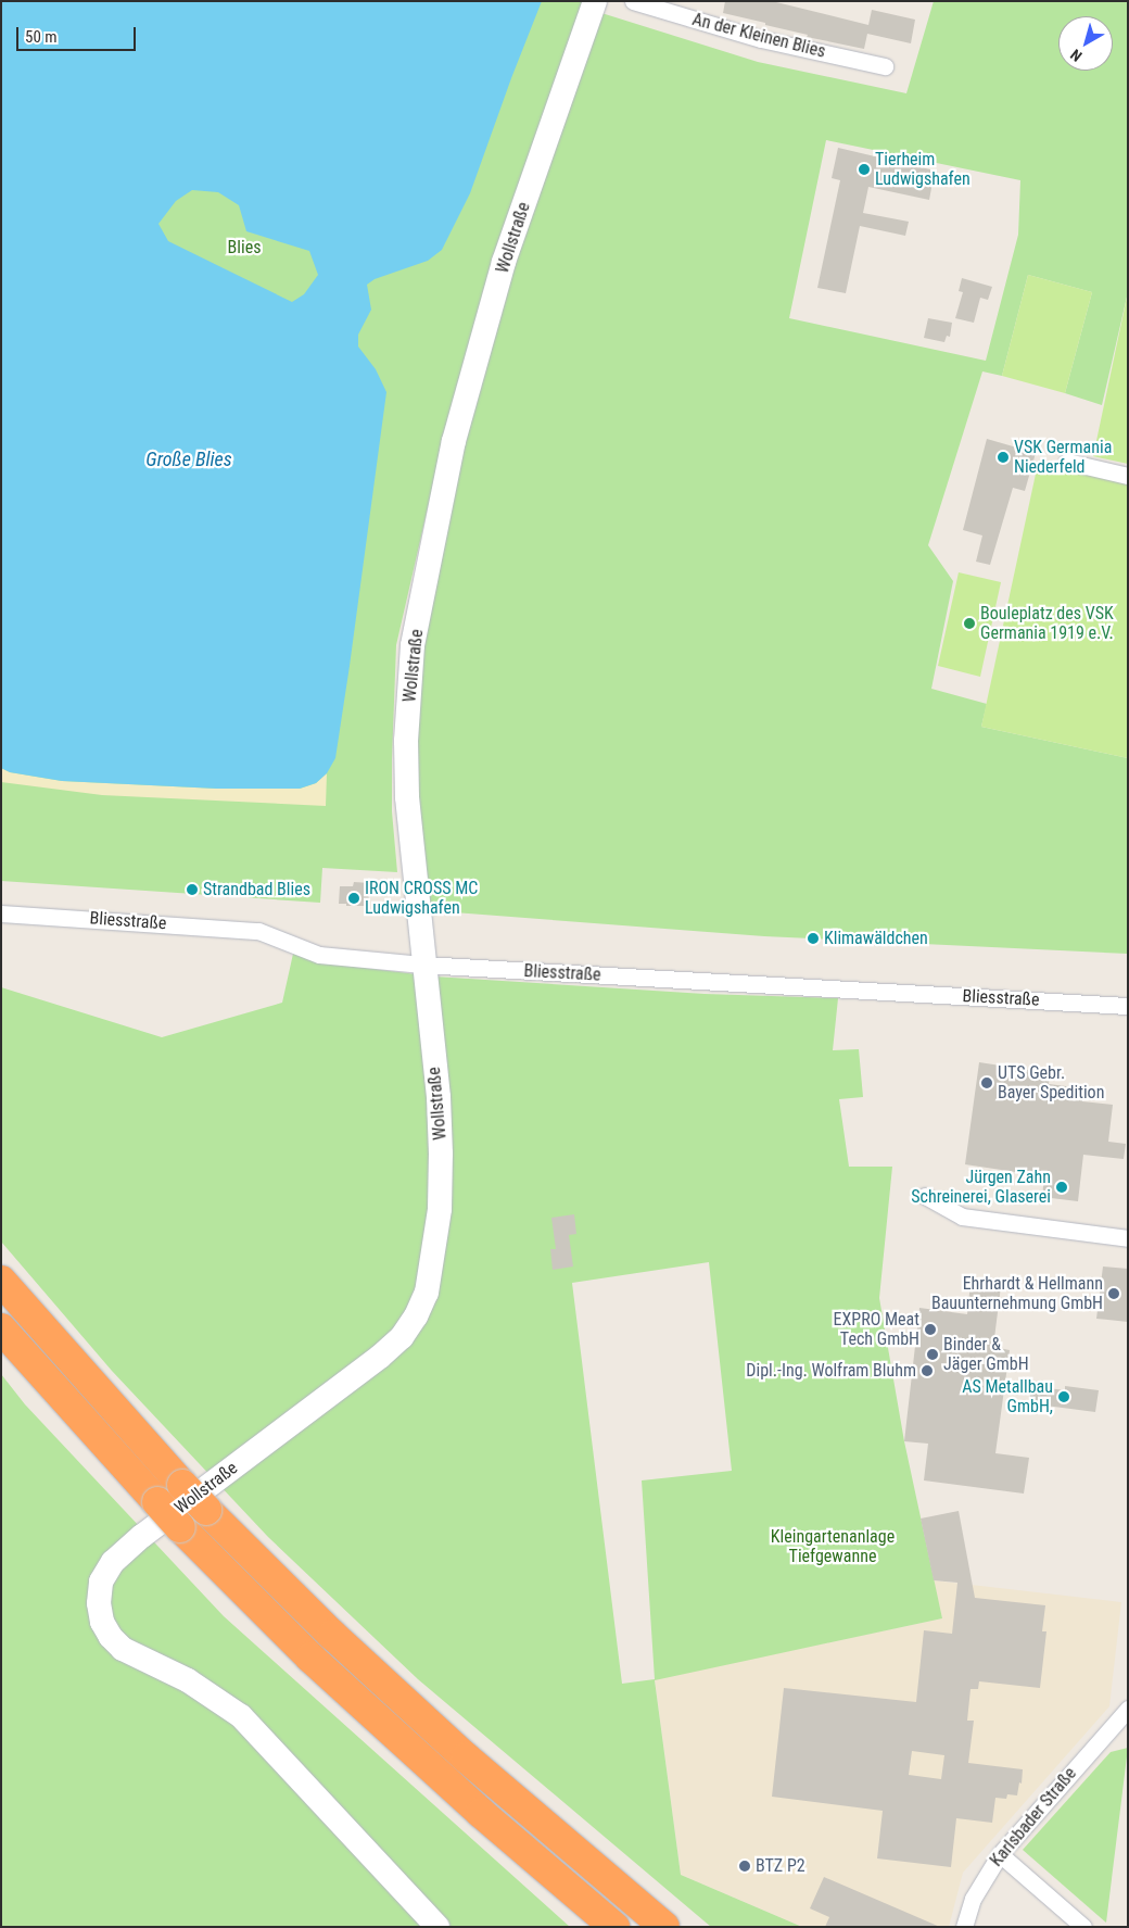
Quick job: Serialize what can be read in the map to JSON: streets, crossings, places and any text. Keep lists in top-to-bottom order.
{
  "streets": {
    "street": [
      "An der Kleinen Blies",
      "Wollstraße",
      "Bliesstraße",
      "Karlsbader Straße"
    ]
  },
  "crossings": [
    ["Wollstraße", "Bliesstraße"]
  ],
  "water": ["Große Blies"],
  "parks": ["Blies", "Kleingartenanlage Tiefgewanne"],
  "places": [
    "Tierheim Ludwigshafen",
    "VSK Germania Niederfeld",
    "Bouleplatz des VSK Germania 1919 e.V.",
    "Strandbad Blies",
    "IRON CROSS MC Ludwigshafen",
    "Klimawäldchen",
    "UTS Gebr. Bayer Spedition",
    "Jürgen Zahn Schreinerei, Glaserei",
    "Ehrhardt & Hellmann Bauunternehmung GmbH",
    "EXPRO Meat Tech GmbH",
    "Binder & Jäger GmbH",
    "Dipl.-Ing. Wolfram Bluhm",
    "AS Metallbau GmbH,",
    "BTZ P2"
  ],
  "scale_bar": "50 m",
  "north": "bottom left"
}
